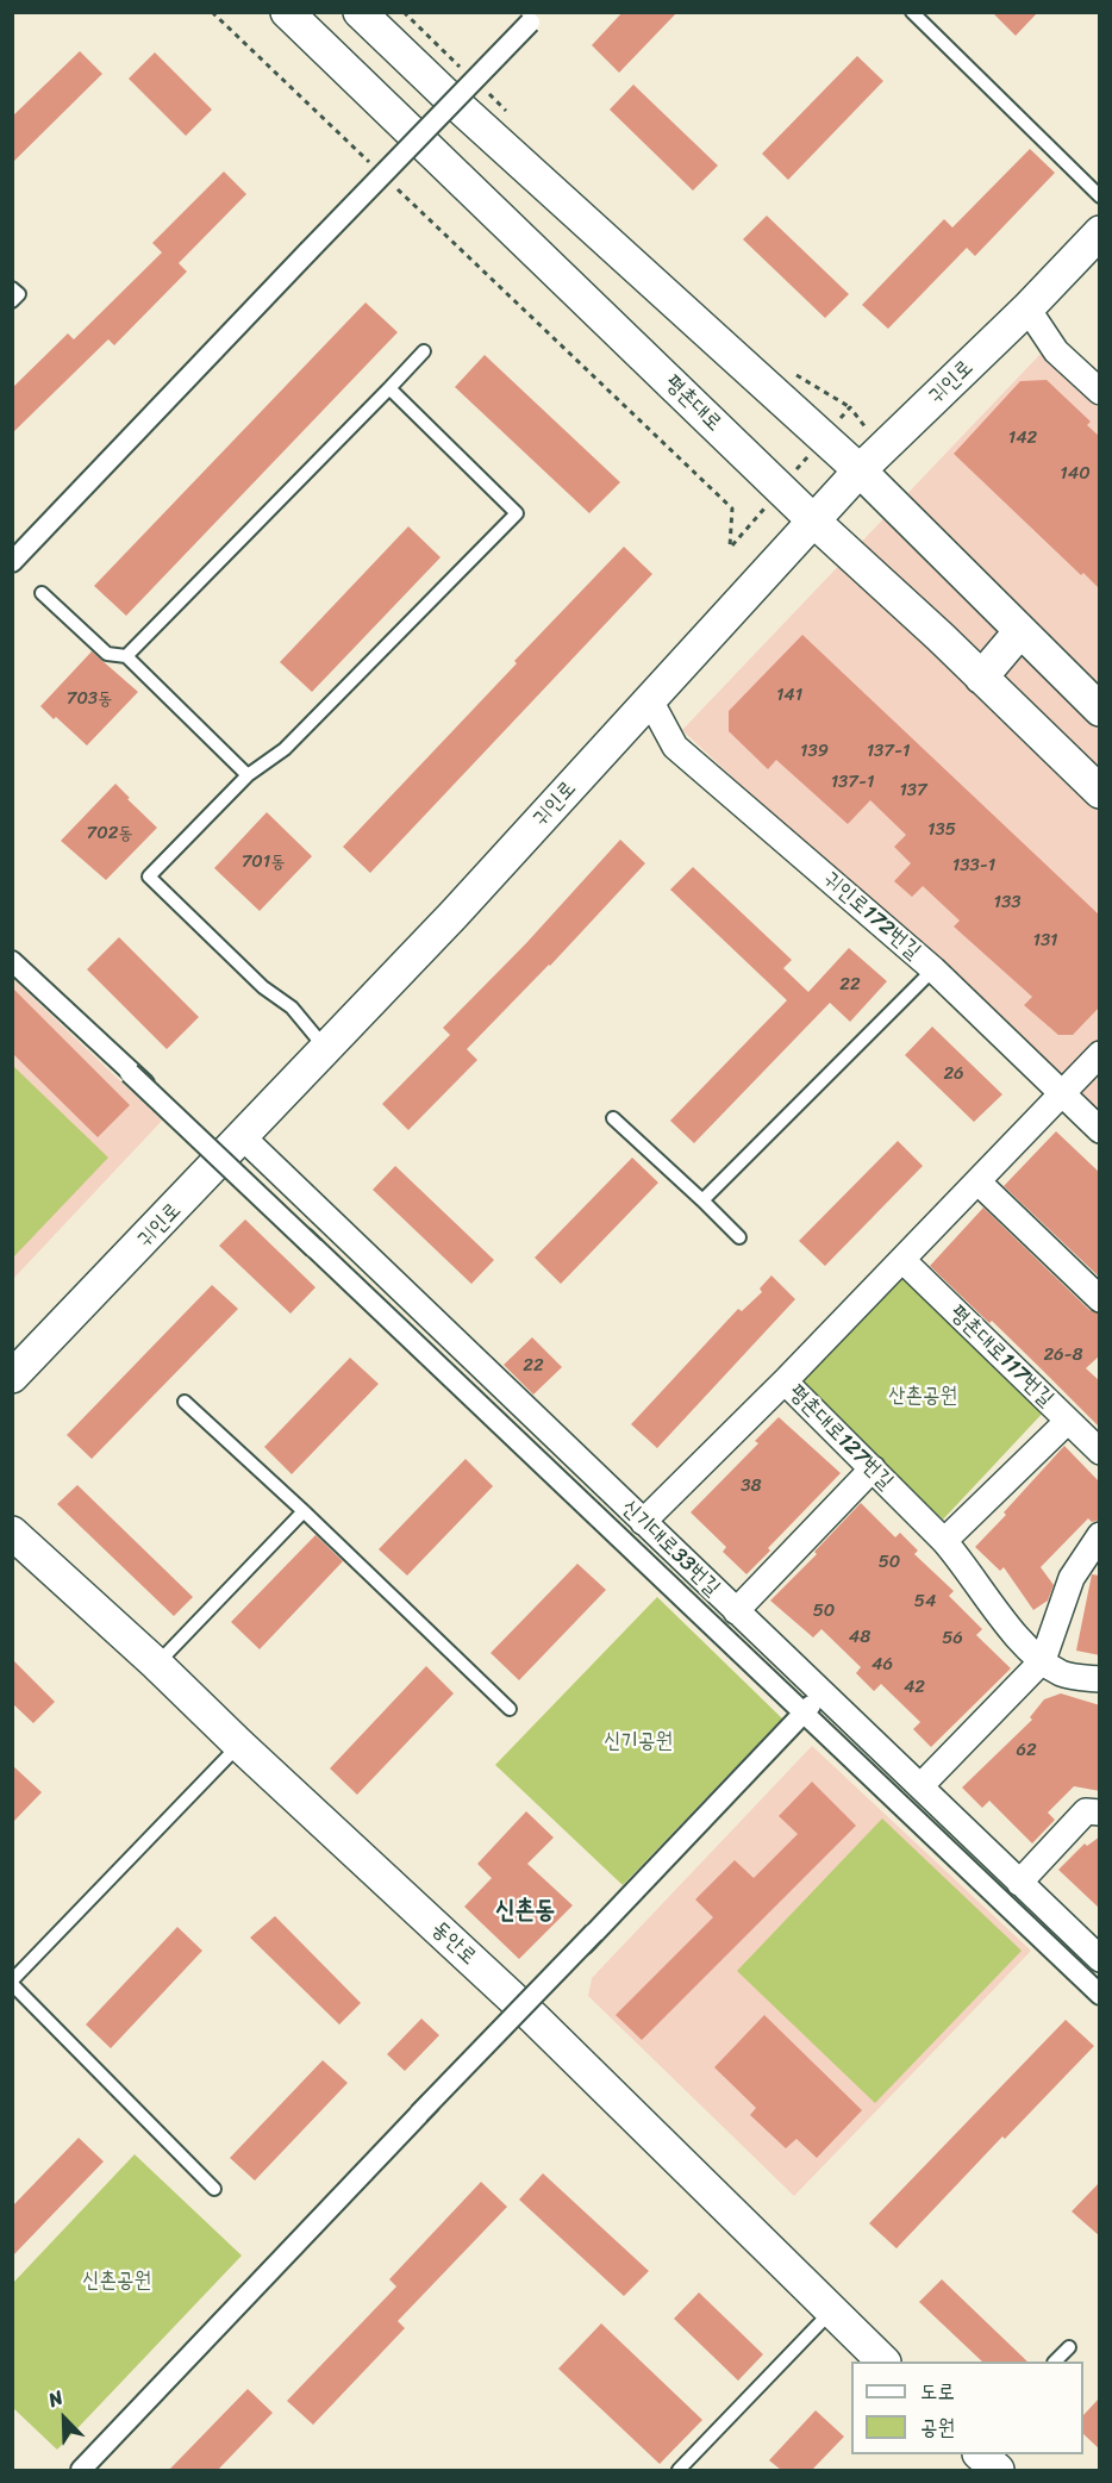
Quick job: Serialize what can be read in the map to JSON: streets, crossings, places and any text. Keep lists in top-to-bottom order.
{
  "streets": {
    "street": [
      "귀인로",
      "평촌대로",
      "귀인로172번길",
      "평촌대로117번길",
      "평촌대로127번길",
      "신기대로33번길",
      "동안로"
    ]
  },
  "crossings": [
    ["귀인로", "평촌대로"],
    ["귀인로", "귀인로172번길"],
    ["귀인로", "신기대로33번길"],
    ["귀인로172번길", "평촌대로127번길"],
    ["평촌대로117번길", "평촌대로127번길"]
  ],
  "districts": ["신촌동"],
  "parks": ["산촌공원", "신기공원", "신촌공원"],
  "house_numbers": [
    "142",
    "140",
    "141",
    "703동",
    "139",
    "137-1",
    "137-1",
    "137",
    "135",
    "702동",
    "701동",
    "133-1",
    "133",
    "131",
    "22",
    "26",
    "26-8",
    "22",
    "38",
    "50",
    "54",
    "50",
    "48",
    "56",
    "46",
    "42",
    "62"
  ],
  "legend": ["도로", "공원"],
  "north": "top left"
}
